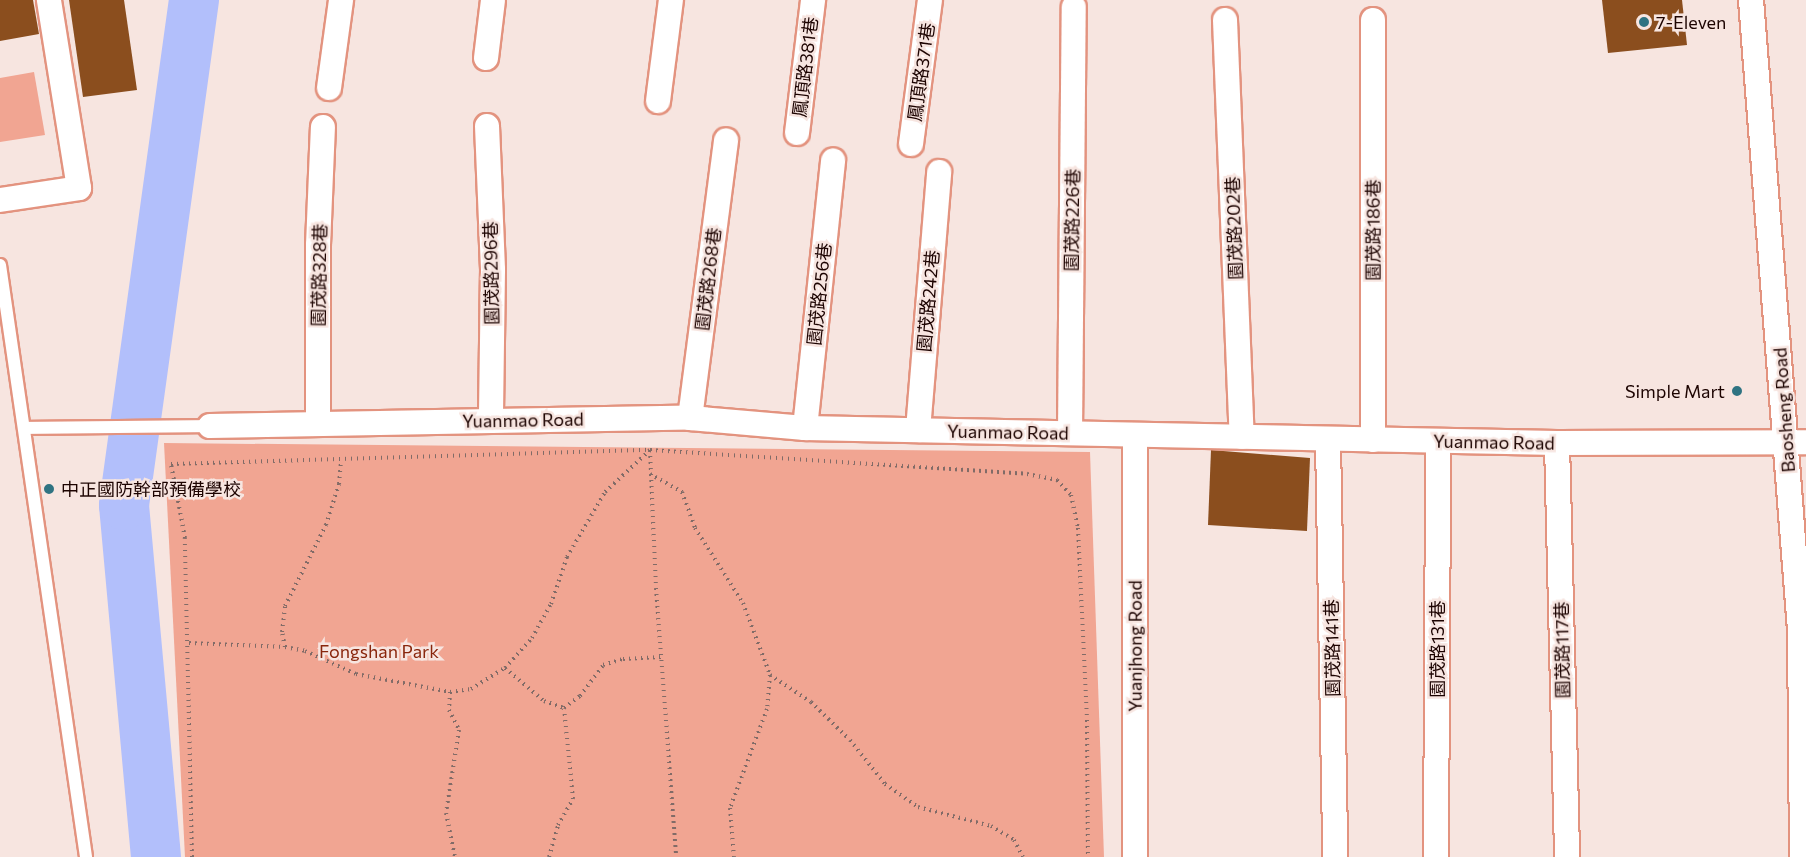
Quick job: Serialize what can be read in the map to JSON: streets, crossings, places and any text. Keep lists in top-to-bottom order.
{
  "streets": {
    "street": [
      "鳳頂路381巷",
      "鳳頂路371巷",
      "園茂路226巷",
      "園茂路202巷",
      "園茂路186巷",
      "園茂路296巷",
      "園茂路328巷",
      "園茂路268巷",
      "園茂路256巷",
      "園茂路242巷",
      "Baosheng Road",
      "Yuanmao Road",
      "Yuanjhong Road",
      "園茂路141巷",
      "園茂路131巷",
      "園茂路117巷"
    ]
  },
  "crossings": [
    ["園茂路226巷", "Yuanmao Road"],
    ["園茂路202巷", "Yuanmao Road"],
    ["園茂路186巷", "Yuanmao Road"],
    ["園茂路296巷", "Yuanmao Road"],
    ["園茂路328巷", "Yuanmao Road"],
    ["園茂路268巷", "Yuanmao Road"],
    ["園茂路256巷", "Yuanmao Road"],
    ["園茂路242巷", "Yuanmao Road"],
    ["Baosheng Road", "Yuanmao Road"],
    ["Yuanmao Road", "Yuanjhong Road"],
    ["Yuanmao Road", "園茂路141巷"],
    ["Yuanmao Road", "園茂路131巷"],
    ["Yuanmao Road", "園茂路117巷"]
  ],
  "parks": ["Fongshan Park"],
  "places": ["7-Eleven", "Simple Mart", "中正國防幹部預備學校"]
}
